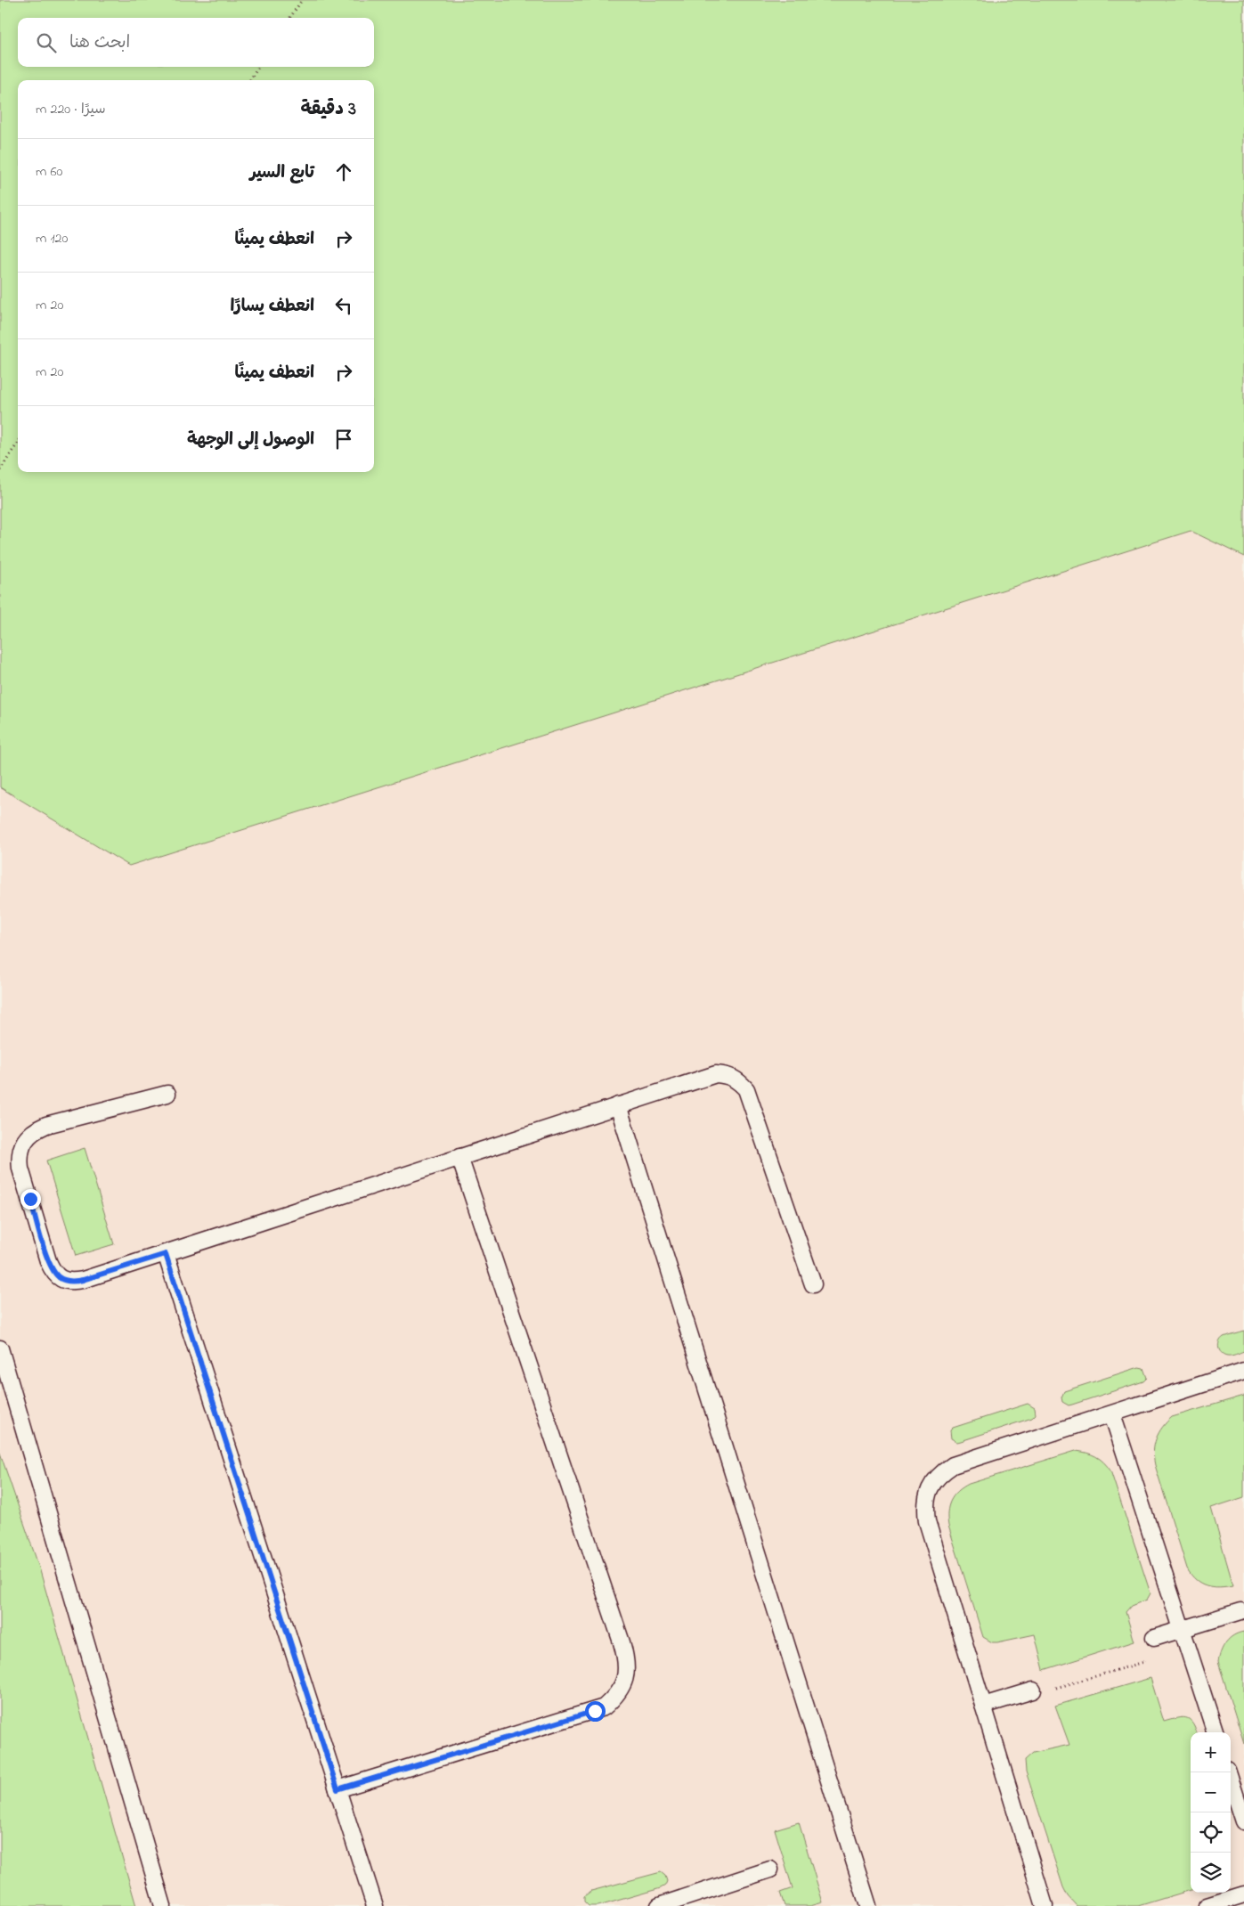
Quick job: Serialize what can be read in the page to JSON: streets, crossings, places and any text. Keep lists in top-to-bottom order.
{
  "page": {
    "search": "ابحث هنا",
    "heading": ["3 دقيقة", "سيرًا · 220 m"],
    "list": [
      ["تابع السير", "60 m"],
      ["انعطف يمينًا", "120 m"],
      ["انعطف يسارًا", "20 m"],
      ["انعطف يمينًا", "20 m"],
      "الوصول إلى الوجهة"
    ],
    "map_buttons": ["+", "−"]
  }
}
